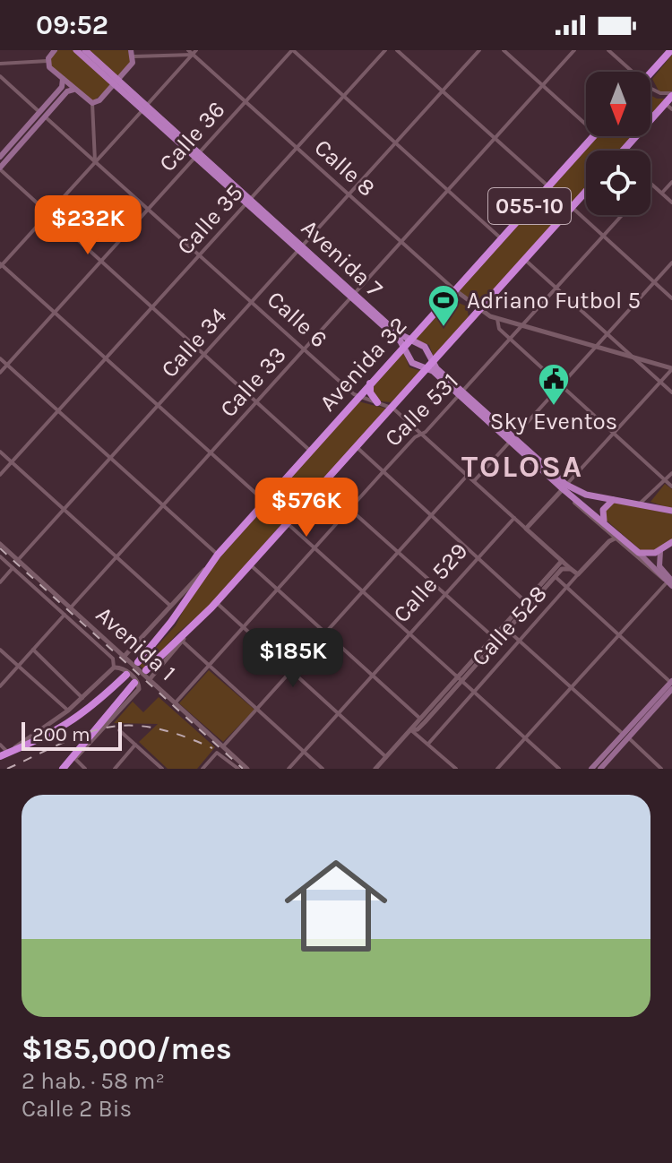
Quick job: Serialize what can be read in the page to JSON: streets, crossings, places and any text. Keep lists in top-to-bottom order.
{
  "streets": {
    "highway": ["055-10", "Avenida 32"],
    "main road": ["Avenida 7"],
    "street": [
      "Calle 36",
      "Calle 8",
      "Calle 35",
      "Calle 6",
      "Calle 34",
      "Calle 33",
      "Calle 531",
      "Calle 529",
      "Calle 528",
      "Avenida 1"
    ]
  },
  "crossings": [
    ["Calle 36", "Calle 8"],
    ["Calle 36", "Avenida 7"],
    ["Calle 36", "Calle 6"],
    ["Calle 8", "055-10"],
    ["Calle 8", "Calle 35"],
    ["Calle 8", "Calle 34"],
    ["Calle 8", "Avenida 32"],
    ["Calle 8", "Calle 33"],
    ["Calle 8", "Calle 531"],
    ["055-10", "Avenida 7"],
    ["055-10", "Calle 6"],
    ["Calle 35", "Avenida 7"],
    ["Calle 35", "Calle 6"],
    ["Avenida 7", "Calle 34"],
    ["Avenida 7", "Avenida 32"],
    ["Avenida 7", "Calle 33"],
    ["Avenida 7", "Calle 531"],
    ["Avenida 7", "Calle 528"],
    ["Calle 6", "Calle 34"],
    ["Calle 6", "Avenida 32"],
    ["Calle 6", "Calle 33"],
    ["Calle 6", "Calle 531"],
    ["Calle 6", "Calle 529"],
    ["Calle 6", "Calle 528"],
    ["Calle 34", "Avenida 1"],
    ["Avenida 32", "Avenida 1"],
    ["Calle 33", "Avenida 1"],
    ["Calle 531", "Avenida 1"]
  ],
  "districts": ["TOLOSA"],
  "places": {
    "sports": ["Adriano Futbol 5"],
    "public building": ["Sky Eventos"]
  },
  "scale_bar": "200 m",
  "north": "bottom",
  "page": {
    "status": "09:52",
    "price": ["$232K", "$576K", "$185K"],
    "scale": "200 m",
    "list": [
      {
        "name": "$185,000/mes",
        "note": "2 hab. · 58 m² · Calle 2 Bis"
      }
    ]
  }
}
